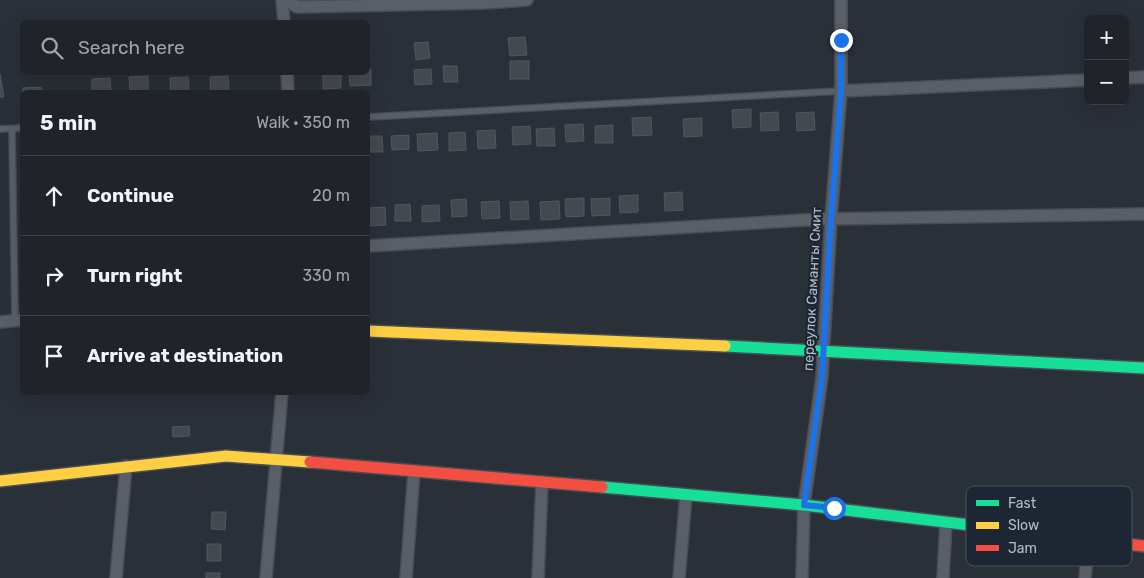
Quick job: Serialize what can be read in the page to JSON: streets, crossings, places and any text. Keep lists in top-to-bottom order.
{
  "streets": {
    "street": ["переулок Саманты Смит"]
  },
  "legend": ["Fast", "Slow", "Jam"],
  "page": {
    "map_buttons": ["+", "−"],
    "search": "Search here",
    "heading": ["5 min", "Walk · 350 m"],
    "list": [
      ["Continue", "20 m"],
      ["Turn right", "330 m"],
      "Arrive at destination"
    ]
  }
}
